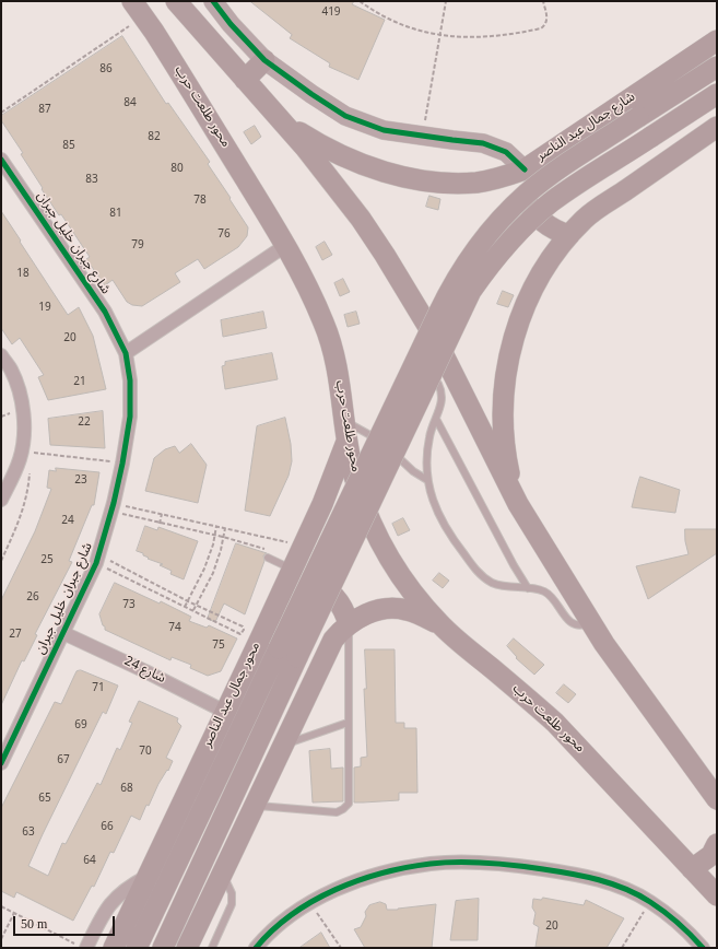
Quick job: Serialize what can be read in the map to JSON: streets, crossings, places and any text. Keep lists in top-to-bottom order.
{
  "streets": {
    "main road": ["محور طلعت حرب", "شارع جمال عبد الناصر", "محور جمال عبد الناصر"],
    "street": ["شارع جبران خليل جبران", "شارع 24"]
  },
  "crossings": [
    ["محور طلعت حرب", "محور جمال عبد الناصر"],
    ["شارع جبران خليل جبران", "شارع 24"],
    ["شارع 24", "محور جمال عبد الناصر"]
  ],
  "house_numbers": [
    "419",
    "86",
    "84",
    "87",
    "82",
    "85",
    "80",
    "83",
    "78",
    "81",
    "76",
    "79",
    "18",
    "19",
    "20",
    "21",
    "22",
    "23",
    "24",
    "25",
    "26",
    "73",
    "74",
    "27",
    "75",
    "71",
    "69",
    "70",
    "67",
    "68",
    "65",
    "66",
    "63",
    "64",
    "20"
  ],
  "scale_bar": "50 m"
}
